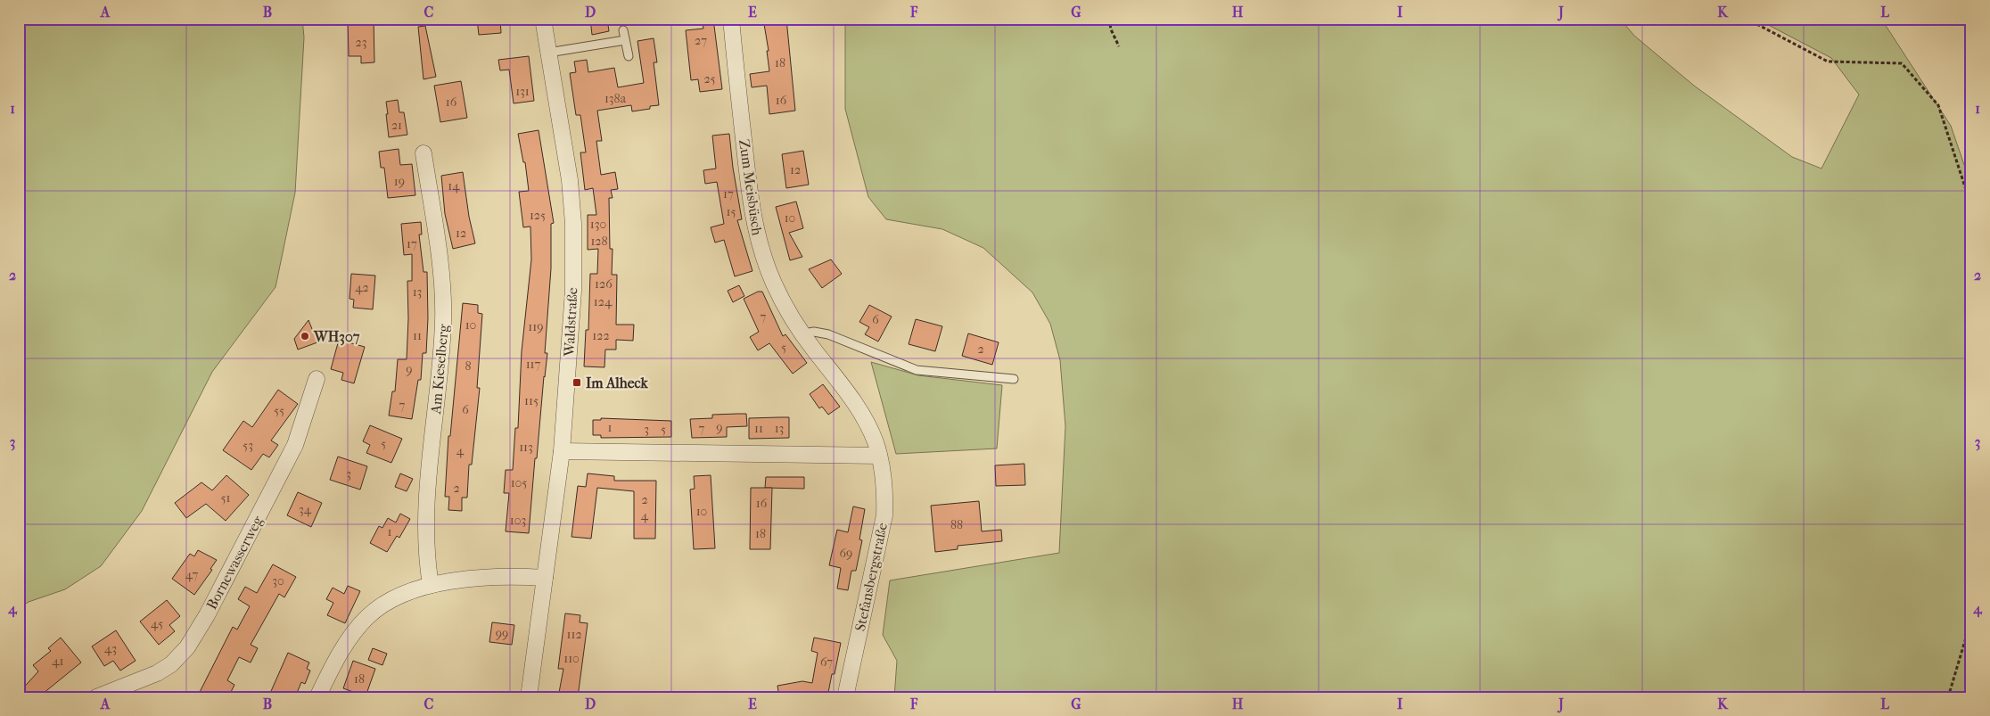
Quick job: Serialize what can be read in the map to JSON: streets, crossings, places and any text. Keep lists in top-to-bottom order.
{
  "streets": {
    "street": [
      "Zum Meisbüsch",
      "Waldstraße",
      "Am Kieselberg",
      "Bornewasserweg",
      "Stefansbergstraße"
    ]
  },
  "crossings": [
    ["Zum Meisbüsch", "Stefansbergstraße"]
  ],
  "places": {
    "other": ["WH307"],
    "transit": ["Im Alheck"]
  },
  "house_numbers": [
    "27",
    "23",
    "18",
    "25",
    "131",
    "138a",
    "16",
    "16",
    "21",
    "12",
    "19",
    "14",
    "17",
    "15",
    "125",
    "10",
    "130",
    "12",
    "128",
    "17",
    "126",
    "42",
    "13",
    "124",
    "7",
    "6",
    "10",
    "119",
    "11",
    "122",
    "5",
    "2",
    "117",
    "8",
    "9",
    "115",
    "7",
    "6",
    "55",
    "1",
    "9",
    "7",
    "11",
    "13",
    "3",
    "5",
    "5",
    "53",
    "113",
    "4",
    "3",
    "105",
    "2",
    "51",
    "2",
    "16",
    "34",
    "10",
    "4",
    "103",
    "88",
    "1",
    "18",
    "69",
    "47",
    "30",
    "45",
    "99",
    "112",
    "43",
    "110",
    "41",
    "67",
    "18"
  ],
  "grid": {
    "columns": [
      "A",
      "B",
      "C",
      "D",
      "E",
      "F",
      "G",
      "H",
      "I",
      "J",
      "K",
      "L"
    ],
    "rows": [
      "1",
      "2",
      "3",
      "4"
    ]
  }
}
